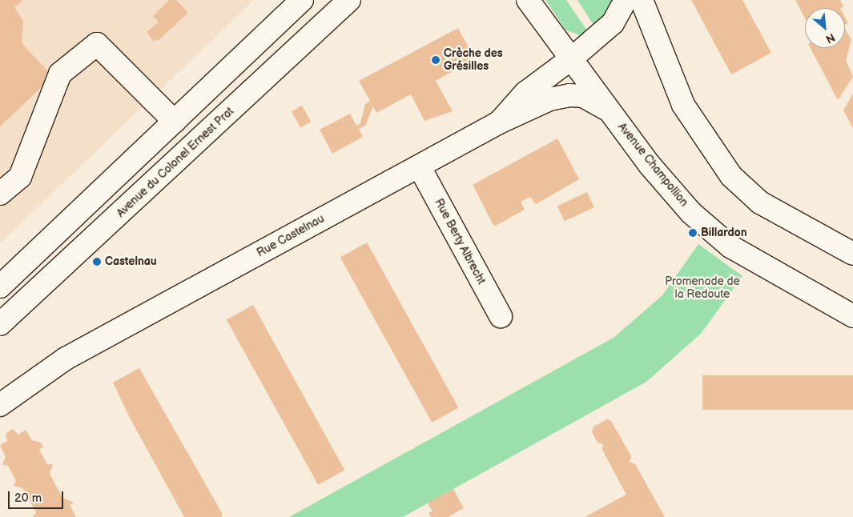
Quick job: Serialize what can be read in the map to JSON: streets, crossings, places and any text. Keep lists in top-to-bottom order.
{
  "streets": {
    "main road": [
      "Avenue du Colonel Ernest Prat",
      "Avenue Champollion",
      "Rue Castelnau",
      "Rue Berty Albrecht"
    ]
  },
  "crossings": [
    ["Avenue Champollion", "Rue Castelnau"],
    ["Rue Castelnau", "Rue Berty Albrecht"]
  ],
  "parks": ["Promenade de la Redoute"],
  "places": ["Crèche des Grésilles", "Billardon", "Castelnau"],
  "scale_bar": "20 m",
  "north": "bottom right"
}
